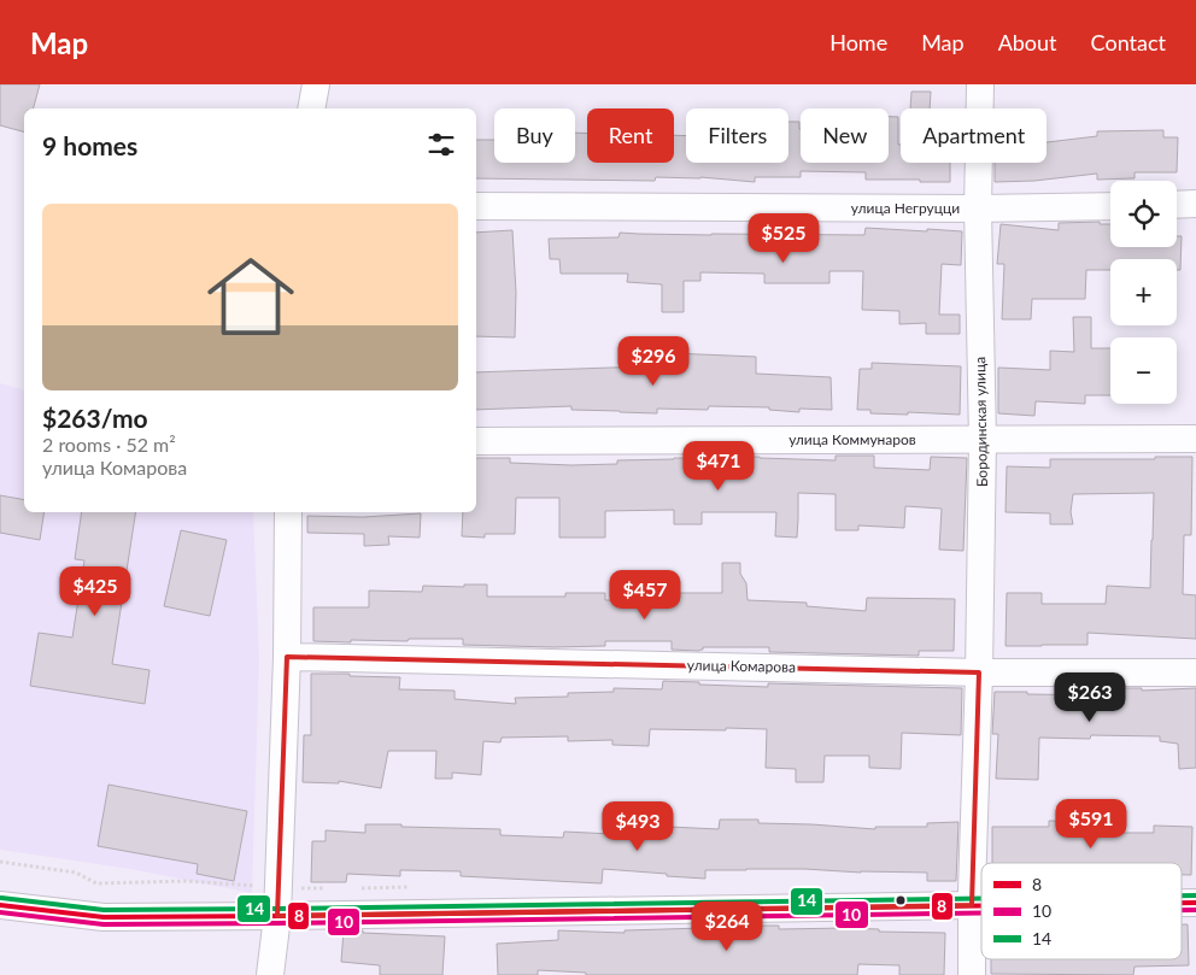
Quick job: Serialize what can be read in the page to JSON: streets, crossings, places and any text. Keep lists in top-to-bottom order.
{
  "streets": {
    "street": [
      "улица Негруцци",
      "Бородинская улица",
      "улица Коммунаров",
      "улица Комарова"
    ]
  },
  "crossings": [
    ["улица Негруцци", "Бородинская улица"],
    ["Бородинская улица", "улица Коммунаров"],
    ["Бородинская улица", "улица Комарова"]
  ],
  "lines": ["transit line 14", "transit line 8", "transit line 10"],
  "legend": ["8", "10", "14"],
  "page": {
    "header": "Map",
    "nav": [
      "Home",
      "Map",
      "About",
      "Contact"
    ],
    "chip": [
      "Buy",
      "Rent",
      "Filters",
      "New",
      "Apartment"
    ],
    "heading": "9 homes",
    "map_buttons": ["+", "−"],
    "list": [
      {
        "name": "$263/mo",
        "note": "2 rooms · 52 m² · улица Комарова"
      }
    ],
    "price": [
      "$525",
      "$296",
      "$471",
      "$425",
      "$457",
      "$263",
      "$591",
      "$493",
      "$264"
    ]
  }
}
